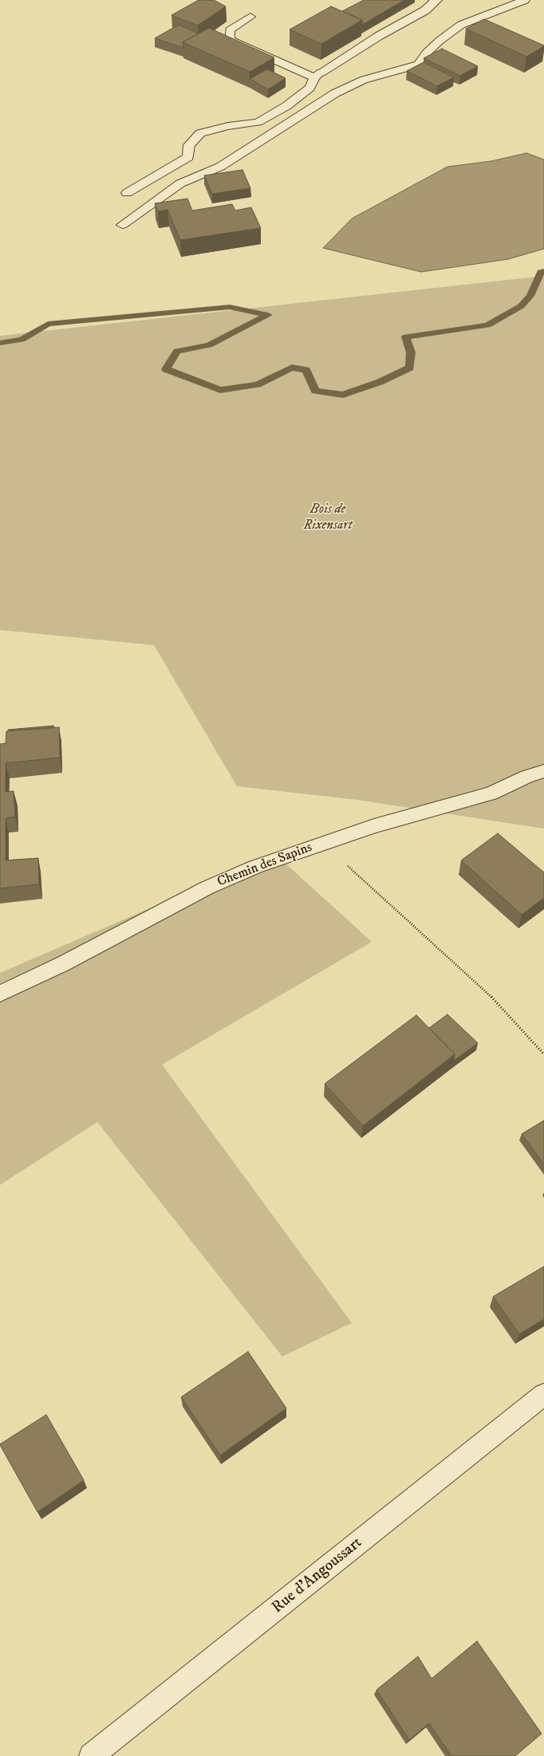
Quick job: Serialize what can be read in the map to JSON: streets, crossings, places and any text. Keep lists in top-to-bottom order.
{
  "streets": {
    "street": ["Chemin des Sapins", "Rue d'Angoussart"]
  },
  "parks": ["Bois de Rixensart"]
}
